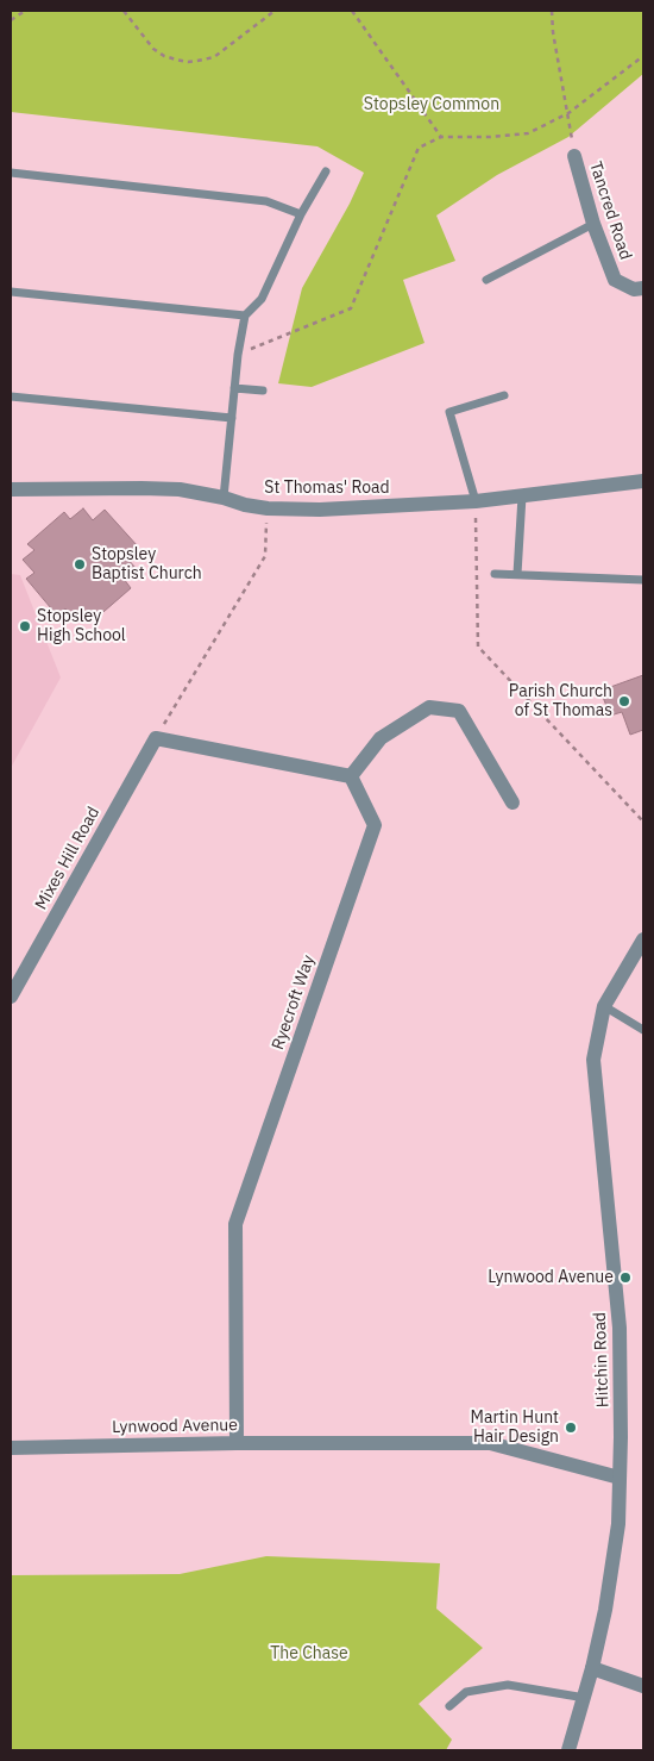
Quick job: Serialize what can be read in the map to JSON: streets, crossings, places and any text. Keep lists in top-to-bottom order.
{
  "streets": {
    "street": [
      "Tancred Road",
      "St Thomas' Road",
      "Mixes Hill Road",
      "Ryecroft Way",
      "Hitchin Road",
      "Lynwood Avenue"
    ]
  },
  "crossings": [
    ["Ryecroft Way", "Lynwood Avenue"],
    ["Hitchin Road", "Lynwood Avenue"]
  ],
  "parks": ["Stopsley Common", "The Chase"],
  "places": [
    "Stopsley Baptist Church",
    "Stopsley High School",
    "Parish Church of St Thomas",
    "Lynwood Avenue",
    "Martin Hunt Hair Design"
  ]
}
